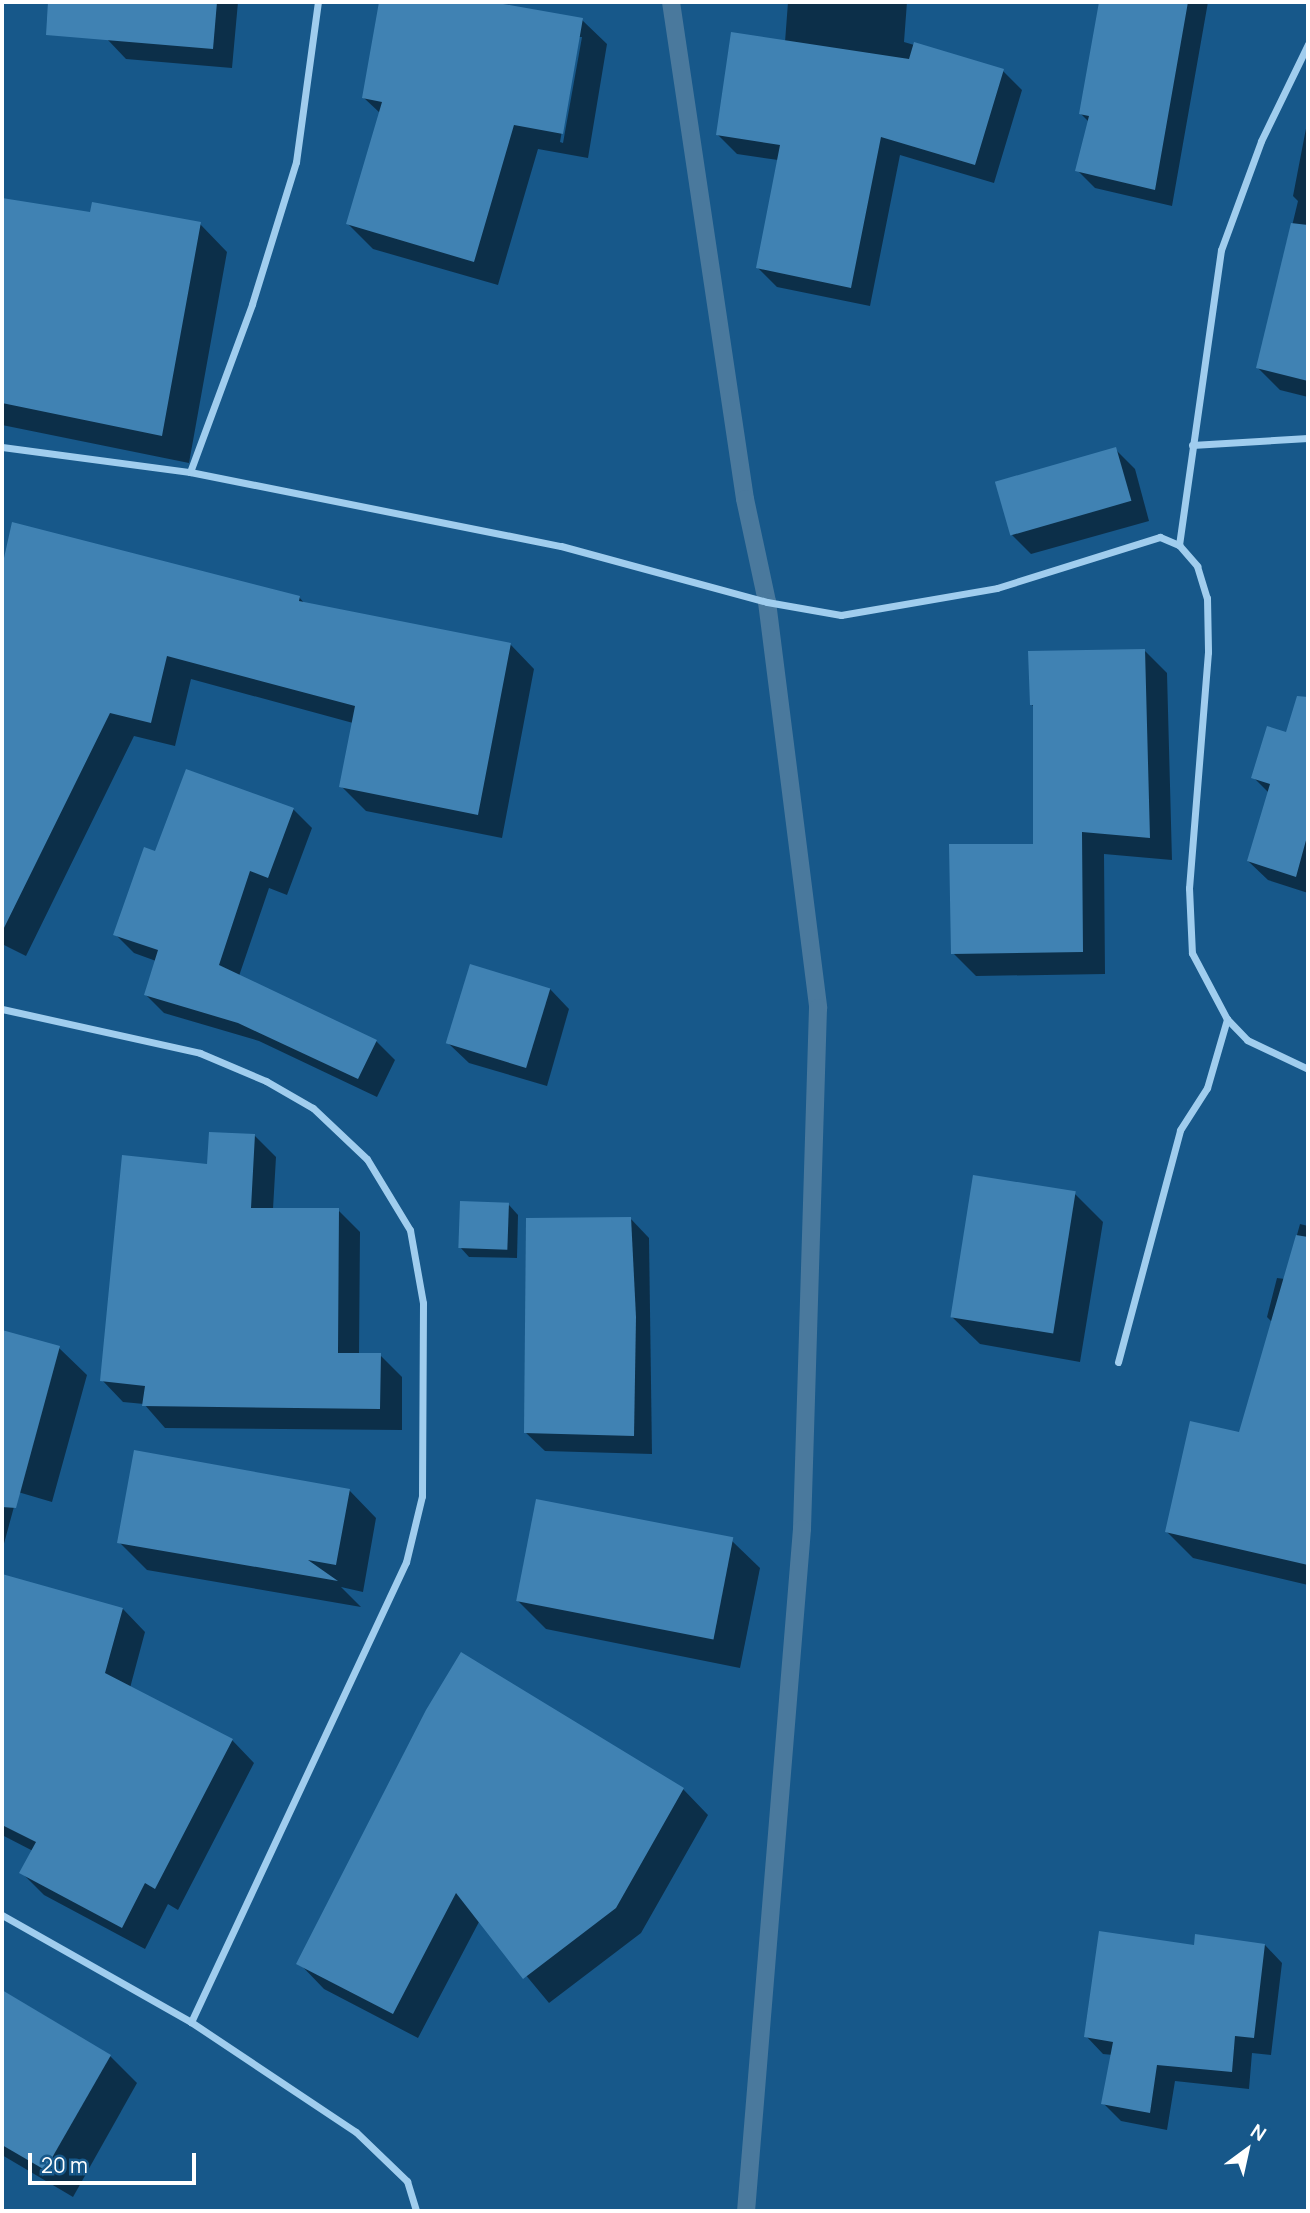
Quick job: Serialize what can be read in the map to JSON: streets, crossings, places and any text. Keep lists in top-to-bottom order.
{
  "scale_bar": "20 m",
  "north": "top right"
}
